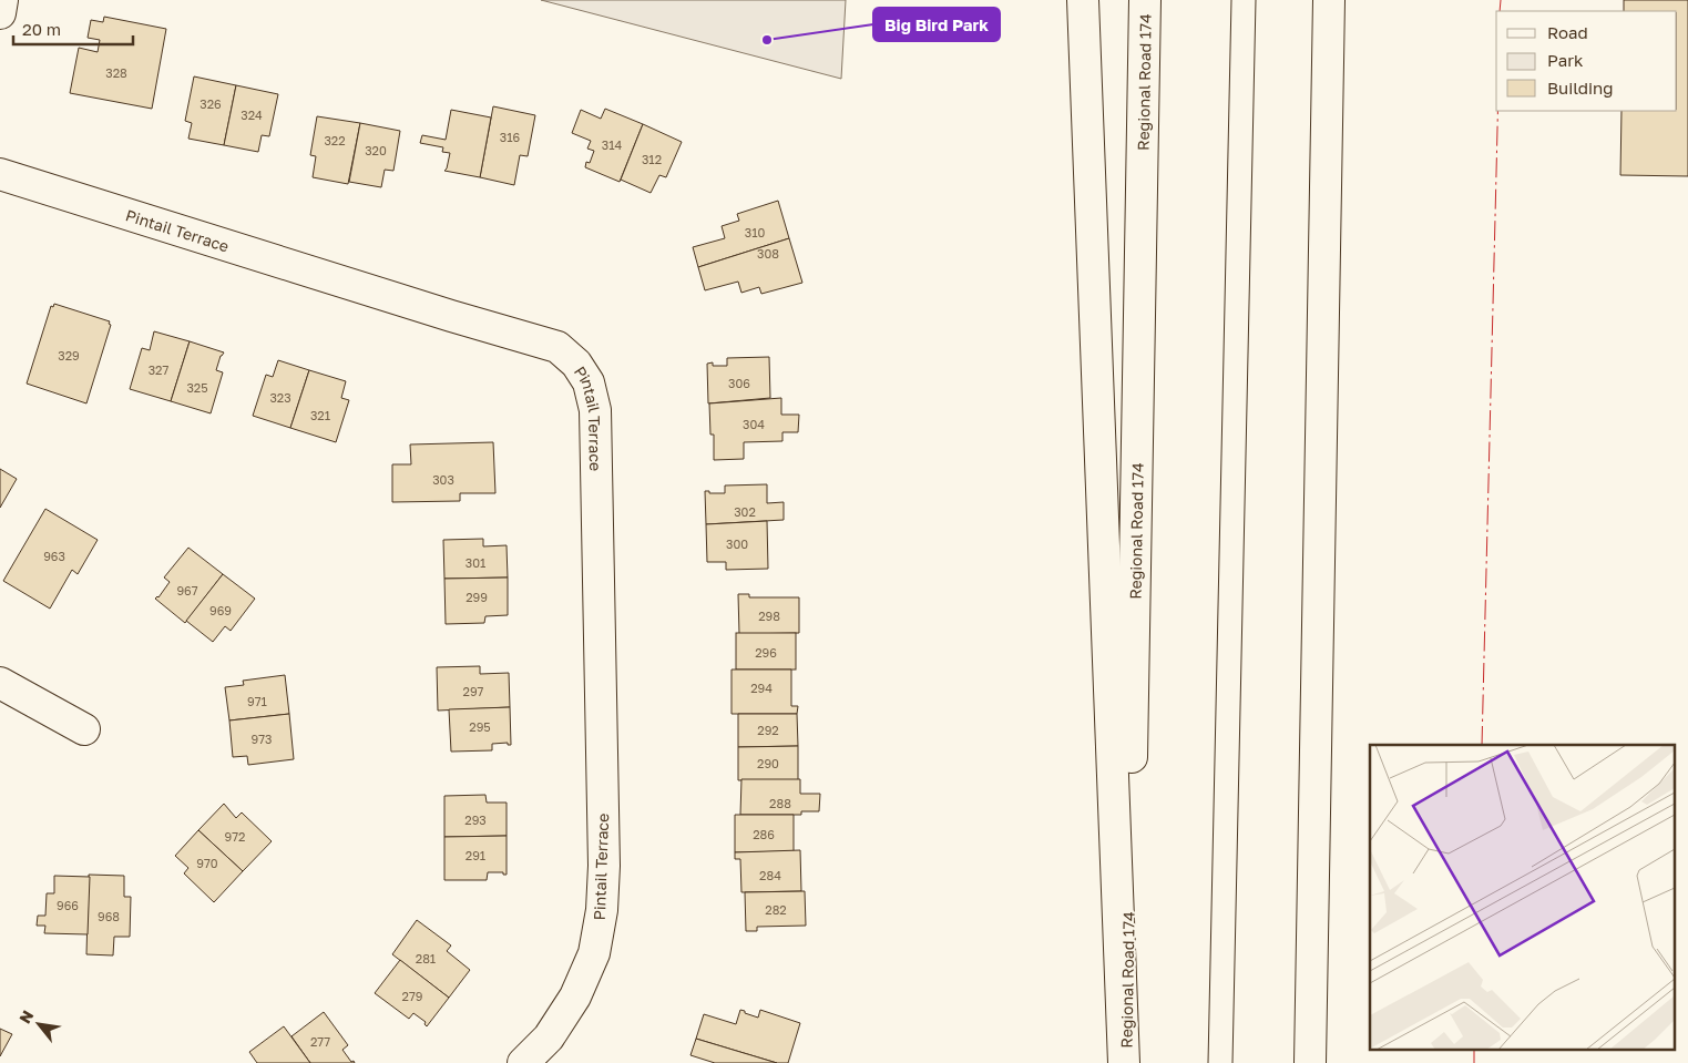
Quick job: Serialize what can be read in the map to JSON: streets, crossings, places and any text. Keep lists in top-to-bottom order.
{
  "streets": {
    "main road": ["Regional Road 174", "Pintail Terrace"]
  },
  "places": ["Big Bird Park"],
  "house_numbers": [
    "328",
    "326",
    "324",
    "316",
    "322",
    "314",
    "320",
    "312",
    "310",
    "308",
    "329",
    "327",
    "306",
    "325",
    "323",
    "321",
    "304",
    "303",
    "302",
    "300",
    "963",
    "301",
    "967",
    "299",
    "969",
    "298",
    "296",
    "294",
    "297",
    "971",
    "295",
    "292",
    "973",
    "290",
    "288",
    "293",
    "286",
    "972",
    "291",
    "970",
    "284",
    "966",
    "282",
    "968",
    "281",
    "279",
    "277"
  ],
  "legend": ["Road", "Park", "Building"],
  "scale_bar": "20 m",
  "north": "top left"
}
